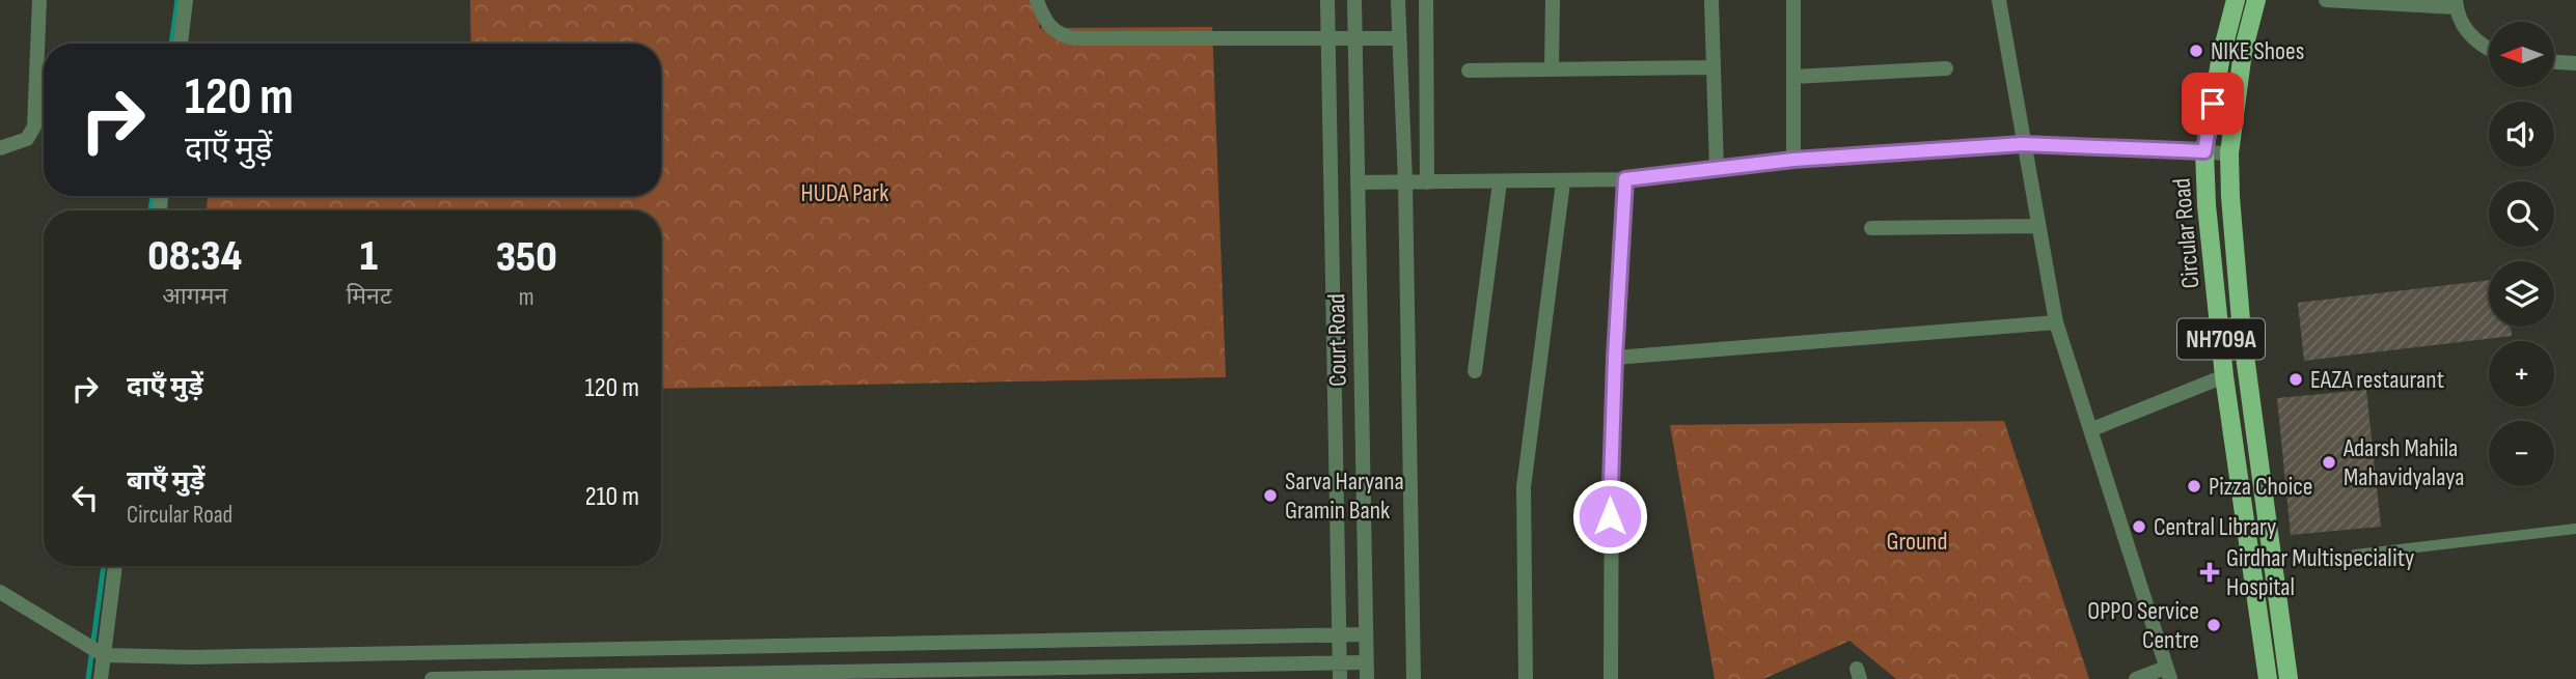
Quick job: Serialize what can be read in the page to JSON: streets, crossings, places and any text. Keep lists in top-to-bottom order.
{
  "streets": {
    "main road": ["Circular Road", "NH709A"],
    "street": ["Court Road"]
  },
  "parks": ["HUDA Park", "Ground"],
  "places": {
    "other": [
      "NIKE Shoes",
      "EAZA restaurant",
      "Adarsh Mahila Mahavidyalaya",
      "Pizza Choice",
      "Sarva Haryana Gramin Bank",
      "Central Library",
      "OPPO Service Centre"
    ],
    "health": ["Girdhar Multispeciality Hospital"]
  },
  "north": "left",
  "page": {
    "map_buttons": ["+", "−"],
    "turn": ["120 m", "दाएँ मुड़ें"],
    "eta": [
      "08:34",
      "आगमन",
      "1",
      "मिनट",
      "350",
      "m"
    ],
    "list": [
      {
        "name": "दाएँ मुड़ें",
        "value": "120 m"
      },
      {
        "name": "बाएँ मुड़ें",
        "note": "Circular Road",
        "value": "210 m"
      }
    ]
  }
}
